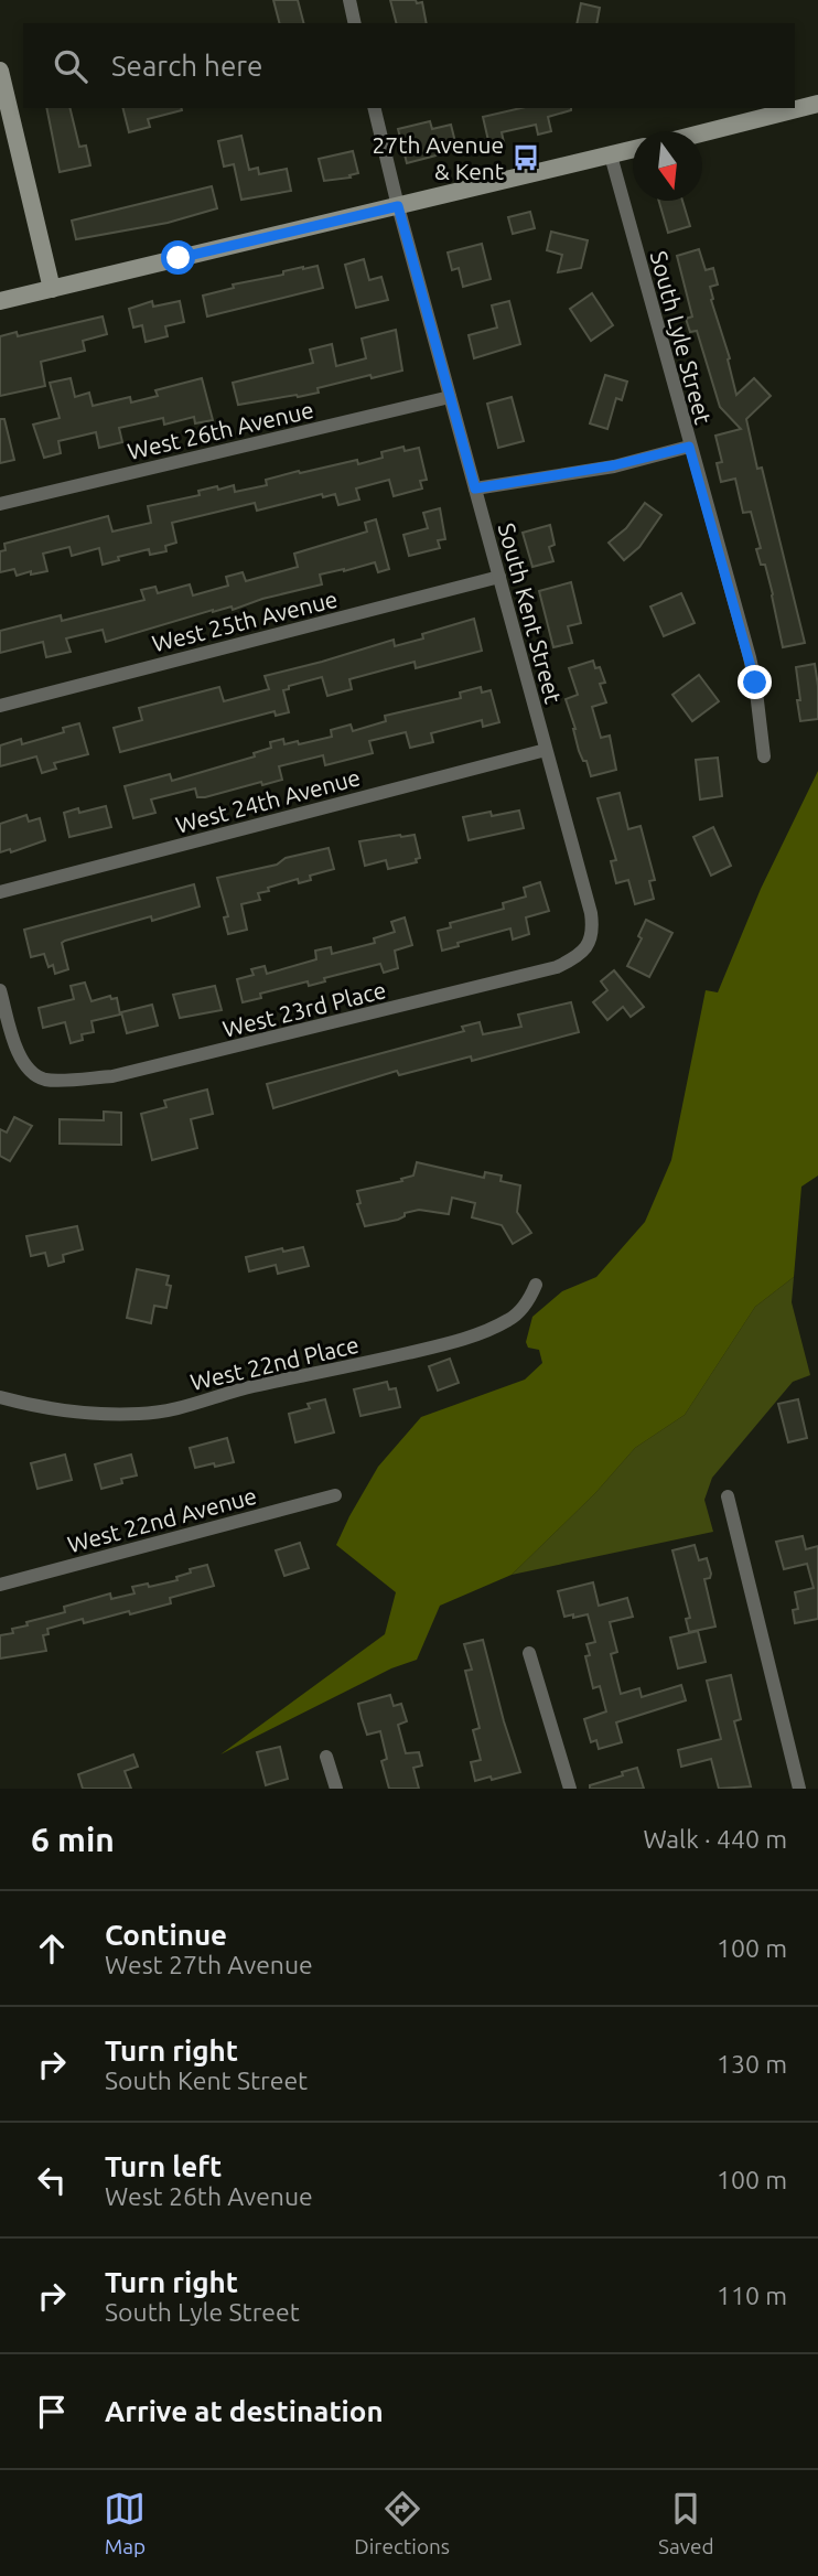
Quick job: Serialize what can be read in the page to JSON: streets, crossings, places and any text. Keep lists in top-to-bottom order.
{
  "streets": {
    "street": [
      "South Lyle Street",
      "West 26th Avenue",
      "South Kent Street",
      "West 25th Avenue",
      "West 24th Avenue",
      "West 23rd Place",
      "West 22nd Place",
      "West 22nd Avenue"
    ]
  },
  "crossings": [
    ["West 26th Avenue", "South Kent Street"],
    ["South Kent Street", "West 25th Avenue"],
    ["South Kent Street", "West 24th Avenue"],
    ["South Kent Street", "West 23rd Place"]
  ],
  "places": {
    "bus stop": ["27th Avenue & Kent"]
  },
  "north": "bottom",
  "page": {
    "search": "Search here",
    "heading": ["6 min", "Walk · 440 m"],
    "list": [
      ["Continue", "West 27th Avenue", "100 m"],
      ["Turn right", "South Kent Street", "130 m"],
      ["Turn left", "West 26th Avenue", "100 m"],
      ["Turn right", "South Lyle Street", "110 m"],
      "Arrive at destination"
    ],
    "nav": ["Map", "Directions", "Saved"]
  }
}
